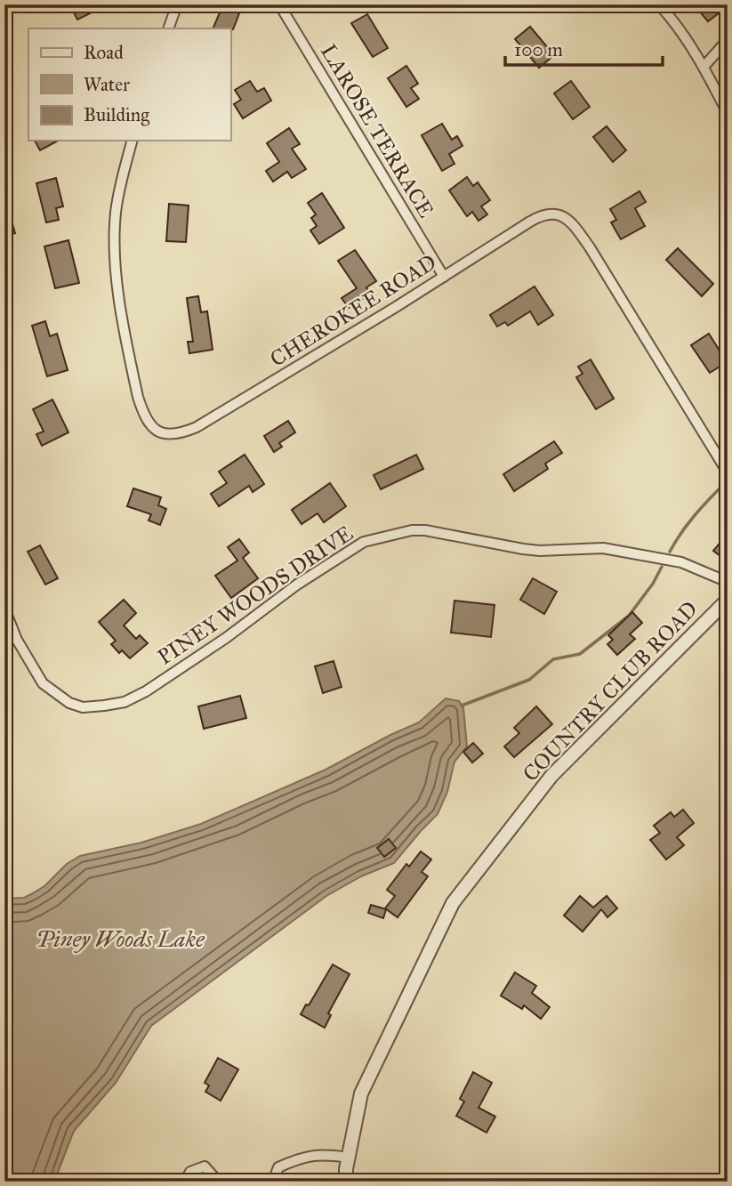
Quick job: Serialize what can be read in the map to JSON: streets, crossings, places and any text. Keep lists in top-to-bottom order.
{
  "streets": {
    "street": [
      "LAROSE TERRACE",
      "CHEROKEE ROAD",
      "PINEY WOODS DRIVE",
      "COUNTRY CLUB ROAD"
    ]
  },
  "crossings": [
    ["LAROSE TERRACE", "CHEROKEE ROAD"]
  ],
  "water": ["Piney Woods Lake"],
  "legend": ["Road", "Water", "Building"],
  "scale_bar": "100 m"
}
